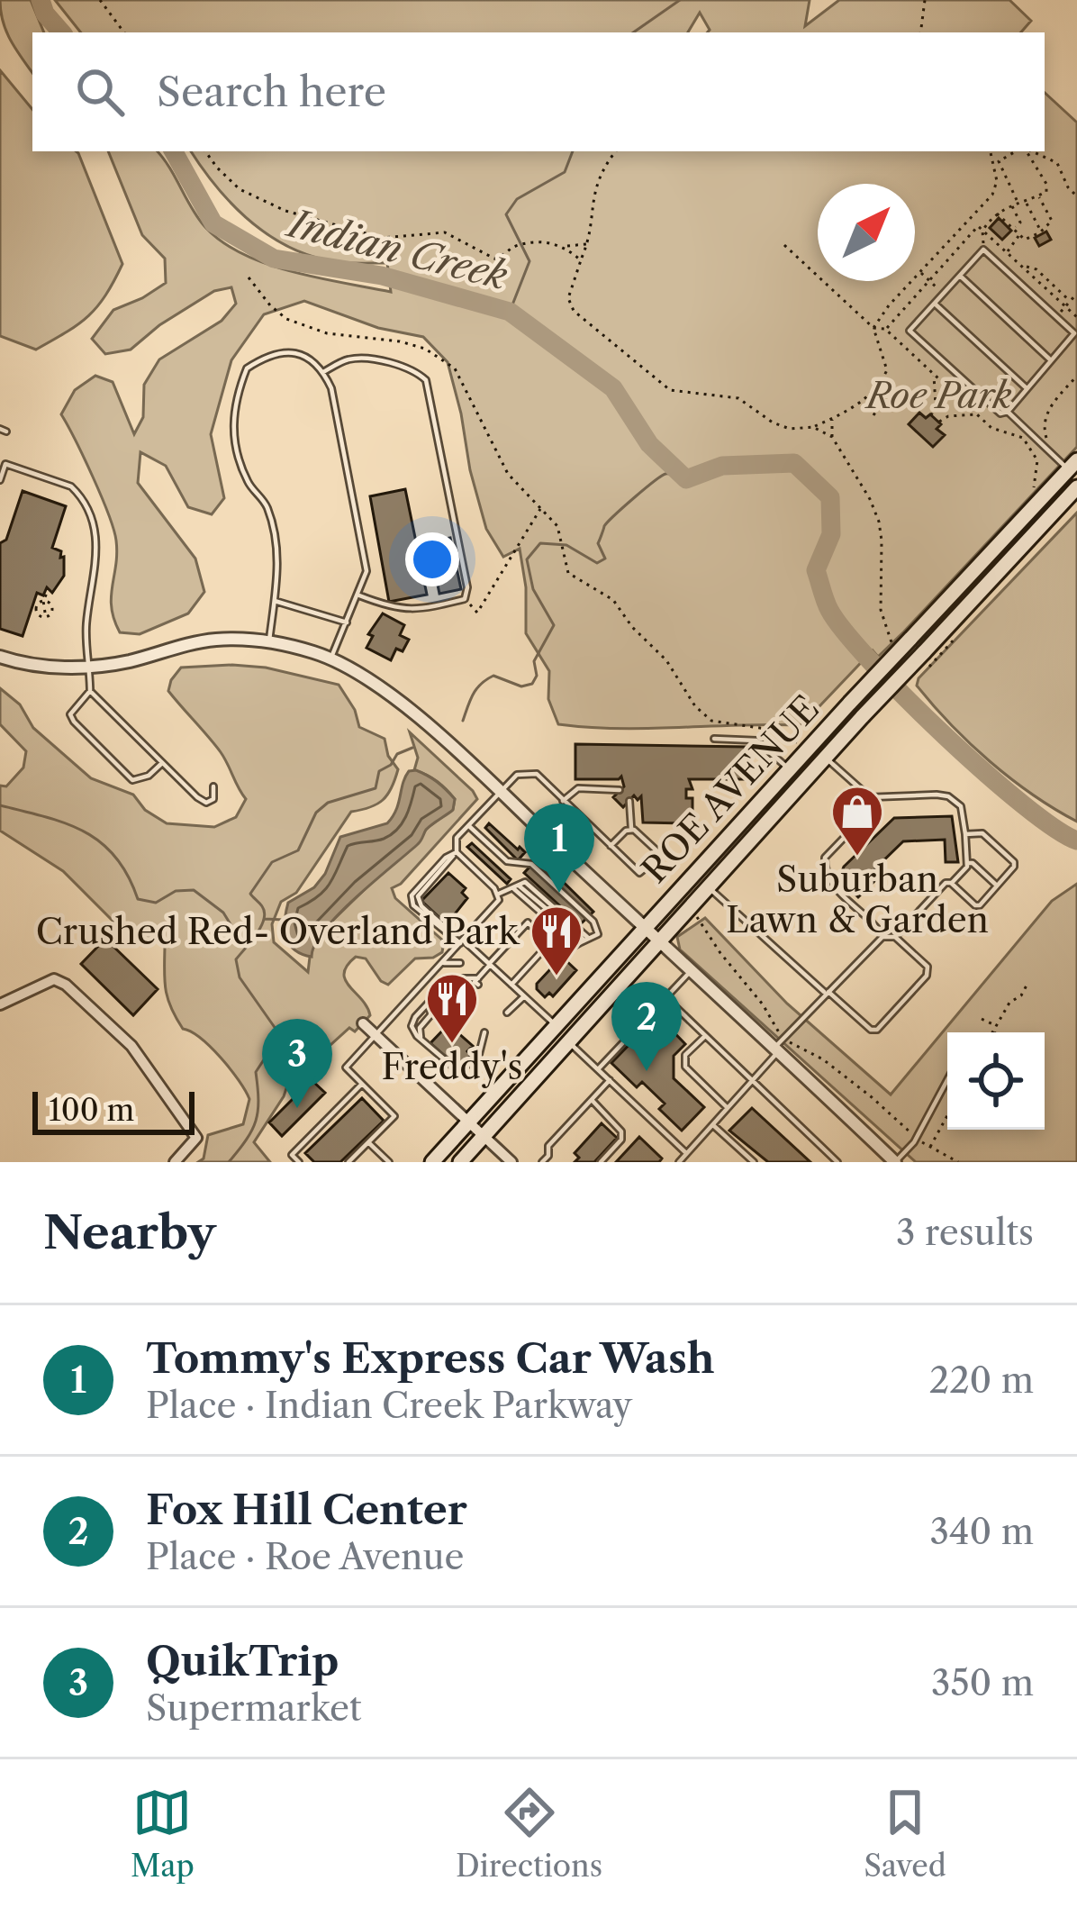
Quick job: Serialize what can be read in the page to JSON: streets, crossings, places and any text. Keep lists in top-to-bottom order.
{
  "streets": {
    "main road": ["ROE AVENUE"]
  },
  "water": ["Indian Creek"],
  "parks": ["Roe Park"],
  "places": {
    "shop": ["Suburban Lawn & Garden"],
    "restaurant": ["Crushed Red- Overland Park", "Freddy's"]
  },
  "scale_bar": "100 m",
  "north": "top right",
  "page": {
    "search": "Search here",
    "pins": ["1", "2", "3"],
    "scale": "100 m",
    "heading": ["Nearby", "3 results"],
    "list": [
      {
        "mark": "1",
        "name": "Tommy's Express Car Wash",
        "note": "Place · Indian Creek Parkway",
        "value": "220 m"
      },
      {
        "mark": "2",
        "name": "Fox Hill Center",
        "note": "Place · Roe Avenue",
        "value": "340 m"
      },
      {
        "mark": "3",
        "name": "QuikTrip",
        "note": "Supermarket",
        "value": "350 m"
      }
    ],
    "nav": ["Map", "Directions", "Saved"]
  }
}
